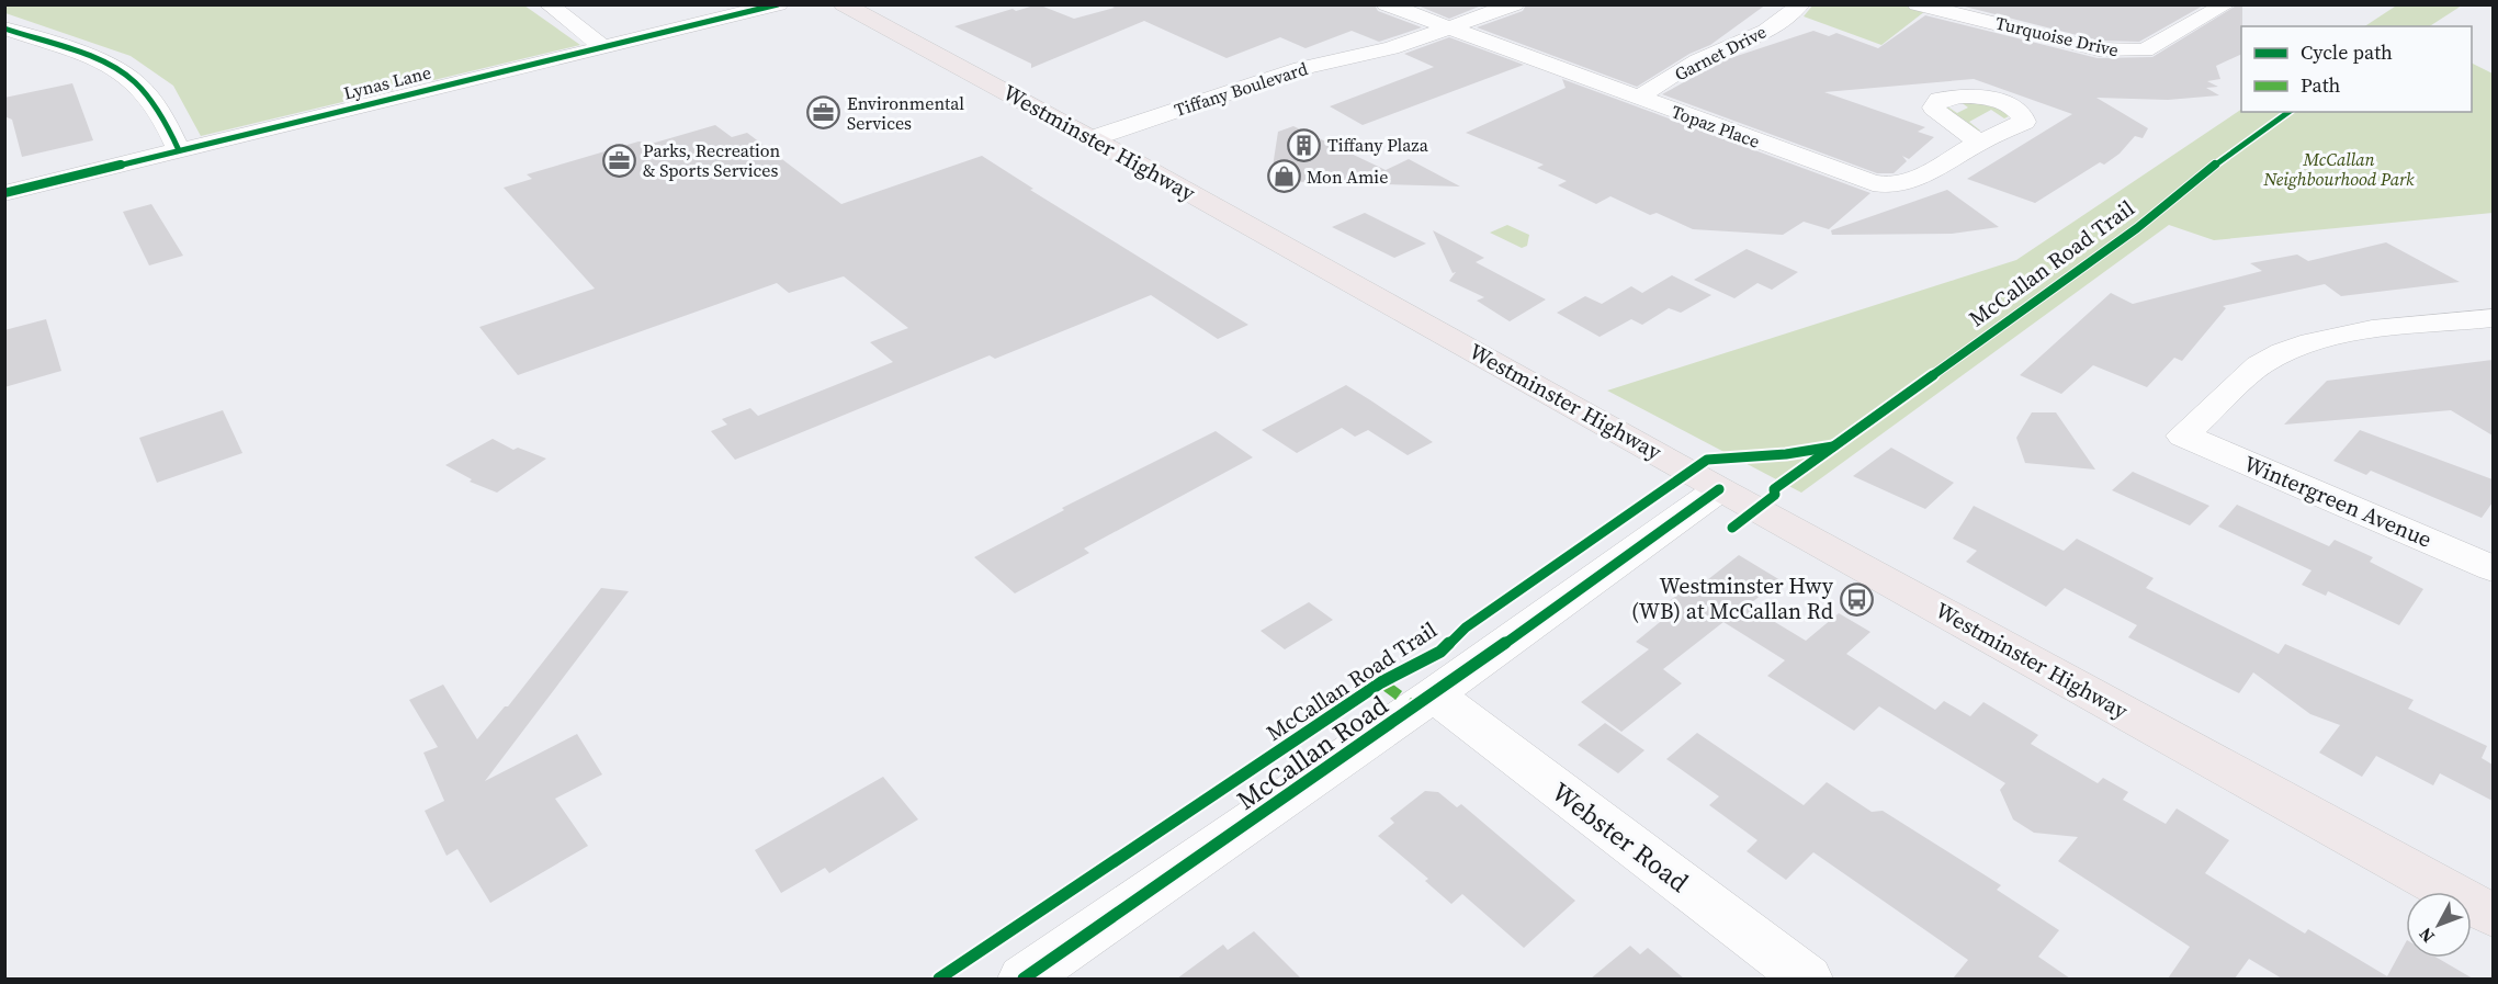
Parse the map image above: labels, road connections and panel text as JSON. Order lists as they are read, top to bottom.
{
  "streets": {
    "main road": ["Westminster Highway"],
    "street": [
      "Turquoise Drive",
      "Garnet Drive",
      "Lynas Lane",
      "Tiffany Boulevard",
      "Topaz Place",
      "Wintergreen Avenue",
      "McCallan Road",
      "Webster Road"
    ],
    "cycle path": ["McCallan Road Trail"]
  },
  "crossings": [
    ["Garnet Drive", "Topaz Place"],
    ["Tiffany Boulevard", "Topaz Place"],
    ["Tiffany Boulevard", "Westminster Highway"],
    ["Westminster Highway", "McCallan Road"],
    ["McCallan Road", "Webster Road"]
  ],
  "parks": ["McCallan Neighbourhood Park"],
  "places": {
    "office": ["Environmental Services", "Parks, Recreation & Sports Services"],
    "building": ["Tiffany Plaza"],
    "shop": ["Mon Amie"],
    "bus stop": ["Westminster Hwy (WB) at McCallan Rd"]
  },
  "legend": ["Cycle path", "Path"],
  "north": "bottom left"
}
